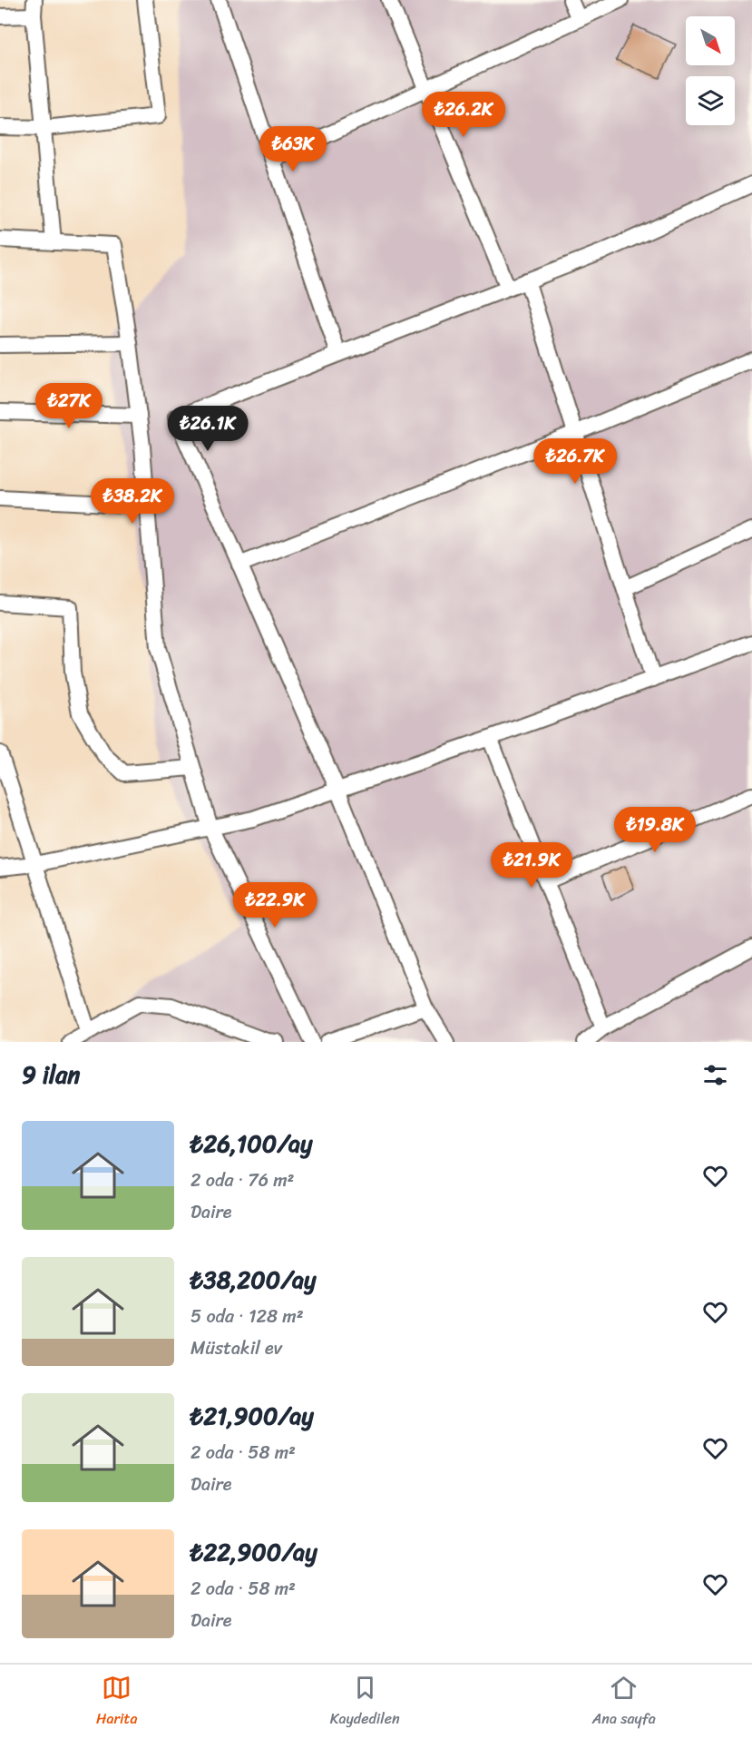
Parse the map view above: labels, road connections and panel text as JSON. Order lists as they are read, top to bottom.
{
  "north": "bottom right",
  "page": {
    "price": [
      "₺26.2K",
      "₺63K",
      "₺27K",
      "₺26.1K",
      "₺26.7K",
      "₺38.2K",
      "₺19.8K",
      "₺21.9K",
      "₺22.9K"
    ],
    "heading": "9 ilan",
    "list": [
      {
        "name": "₺26,100/ay",
        "note": "2 oda · 76 m² · Daire"
      },
      {
        "name": "₺38,200/ay",
        "note": "5 oda · 128 m² · Müstakil ev"
      },
      {
        "name": "₺21,900/ay",
        "note": "2 oda · 58 m² · Daire"
      },
      {
        "name": "₺22,900/ay",
        "note": "2 oda · 58 m² · Daire"
      }
    ],
    "tabs": ["Harita", "Kaydedilen", "Ana sayfa"]
  }
}
